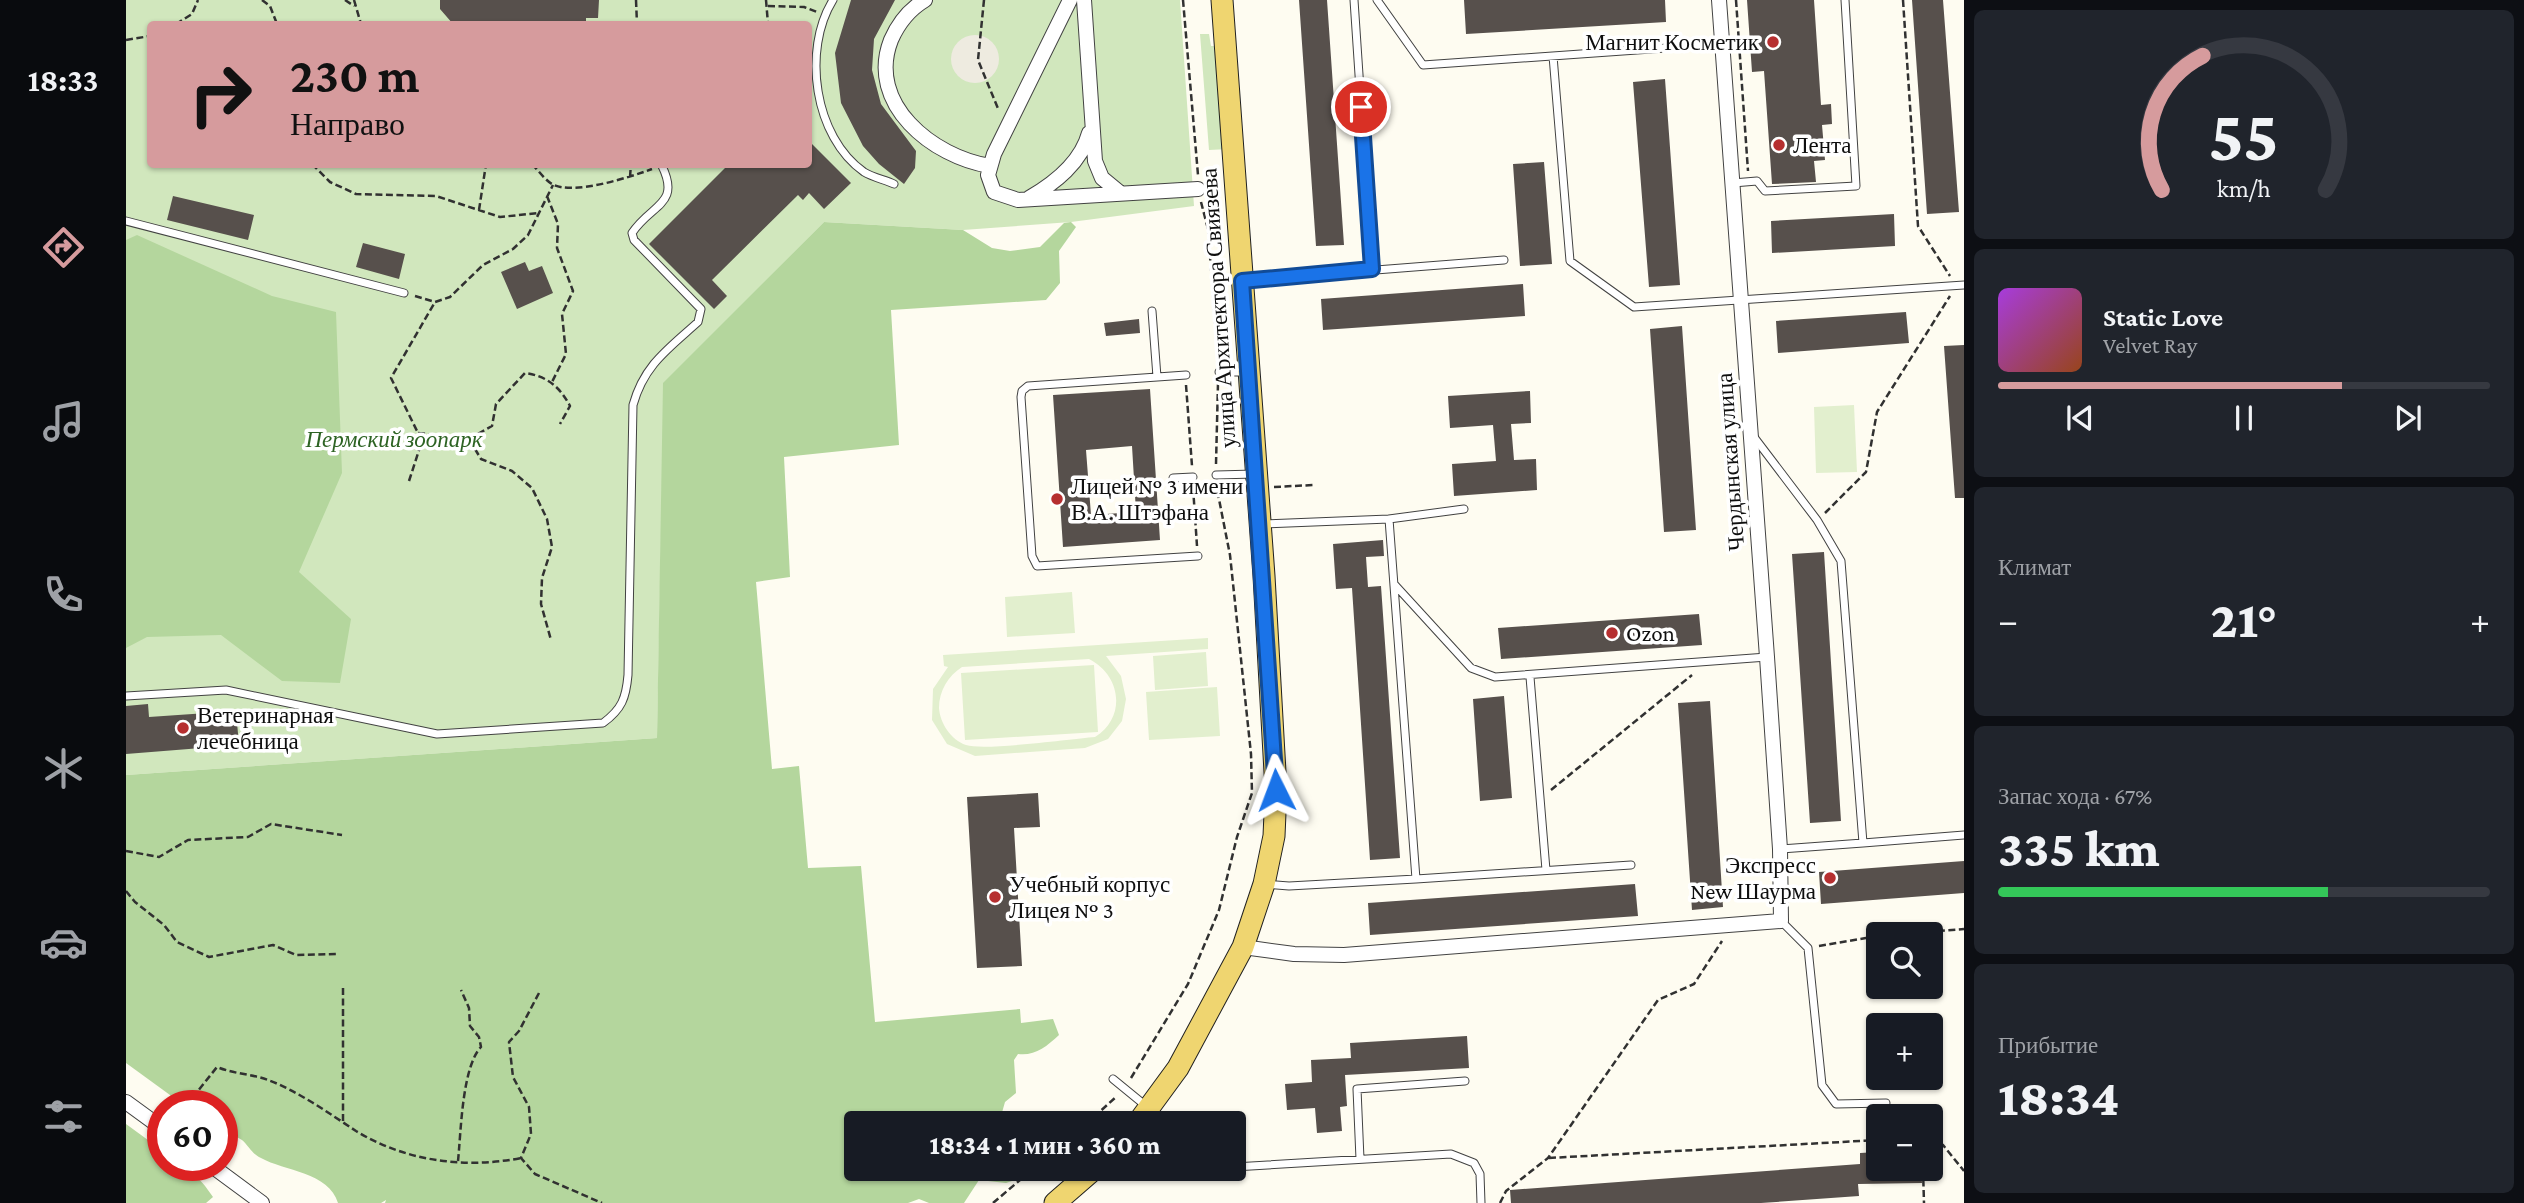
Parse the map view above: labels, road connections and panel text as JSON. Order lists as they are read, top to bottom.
{
  "streets": {
    "main road": ["улица Архитектора Свиязева"],
    "street": ["Чердынская улица"]
  },
  "parks": ["Пермский зоопарк"],
  "places": [
    "Магнит Косметик",
    "Лента",
    "Лицей № 3 имени В.А. Штэфана",
    "Ozon",
    "Ветеринарная лечебница",
    "Экспресс New Шаурма",
    "Учебный корпус Лицея № 3"
  ],
  "page": {
    "tabs": "18:33",
    "turn": ["230 m", "Направо"],
    "song": ["Static Love", "Velvet Ray"],
    "tile": [
      "Климат",
      ["Запас хода · 67%", "335 km"],
      ["Прибытие", "18:34"]
    ],
    "heat": ["−", "21°", "+"],
    "map_buttons": ["+", "−"],
    "limit": "60",
    "trip": "18:34 · 1 мин · 360 m",
    "gauge": ["55", "km/h"]
  }
}
